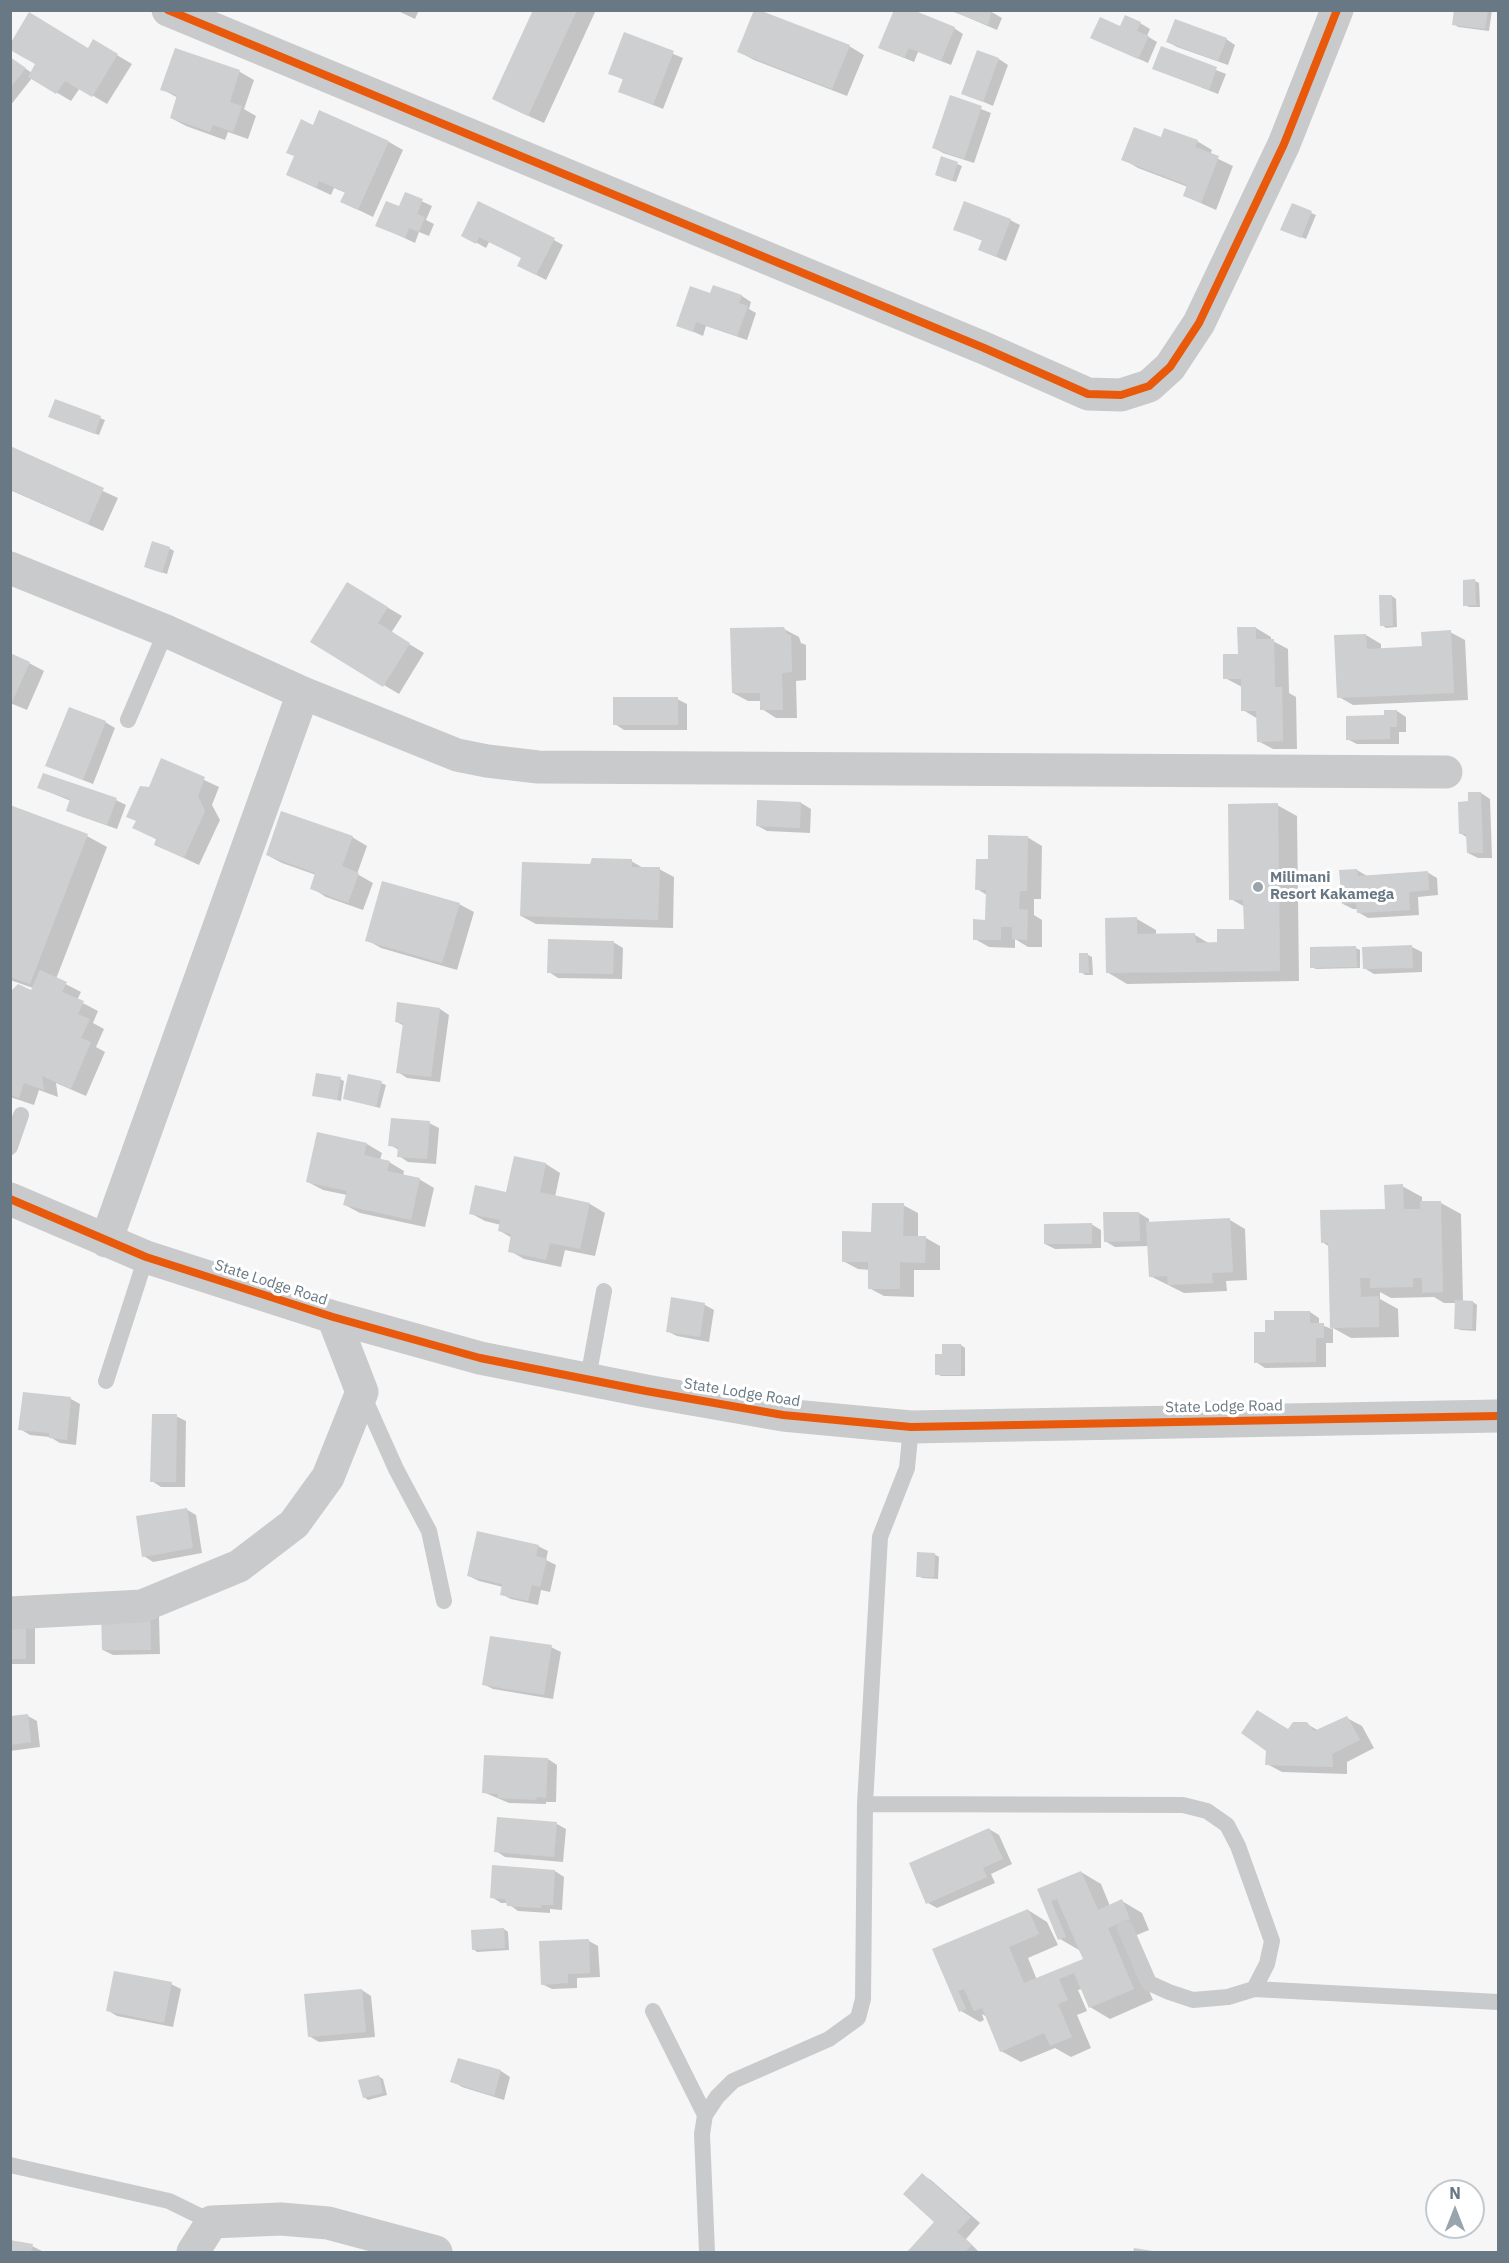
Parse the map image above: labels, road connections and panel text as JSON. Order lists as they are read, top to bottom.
{
  "streets": {
    "street": ["State Lodge Road"]
  },
  "places": ["Milimani Resort Kakamega"],
  "north": "top"
}
